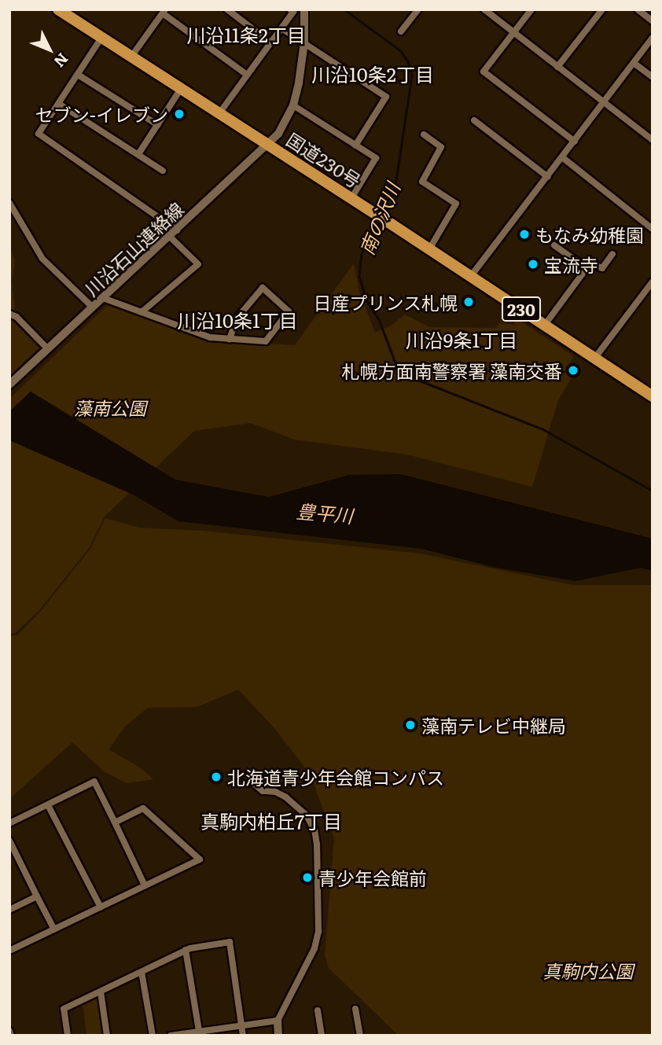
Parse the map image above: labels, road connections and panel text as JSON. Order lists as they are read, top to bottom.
{
  "streets": {
    "highway": ["国道230号", "230"],
    "street": ["川沿石山連絡線"]
  },
  "crossings": [
    ["国道230号", "川沿石山連絡線"]
  ],
  "districts": [
    "川沿11条2丁目",
    "川沿10条2丁目",
    "川沿10条1丁目",
    "川沿9条1丁目",
    "真駒内柏丘7丁目"
  ],
  "water": ["南の沢川", "豊平川"],
  "parks": ["藻南公園", "真駒内公園"],
  "places": [
    "セブン-イレブン",
    "もなみ幼稚園",
    "宝流寺",
    "日産プリンス札幌",
    "札幌方面南警察署 藻南交番",
    "藻南テレビ中継局",
    "北海道青少年会館コンパス",
    "青少年会館前"
  ],
  "north": "bottom right"
}
